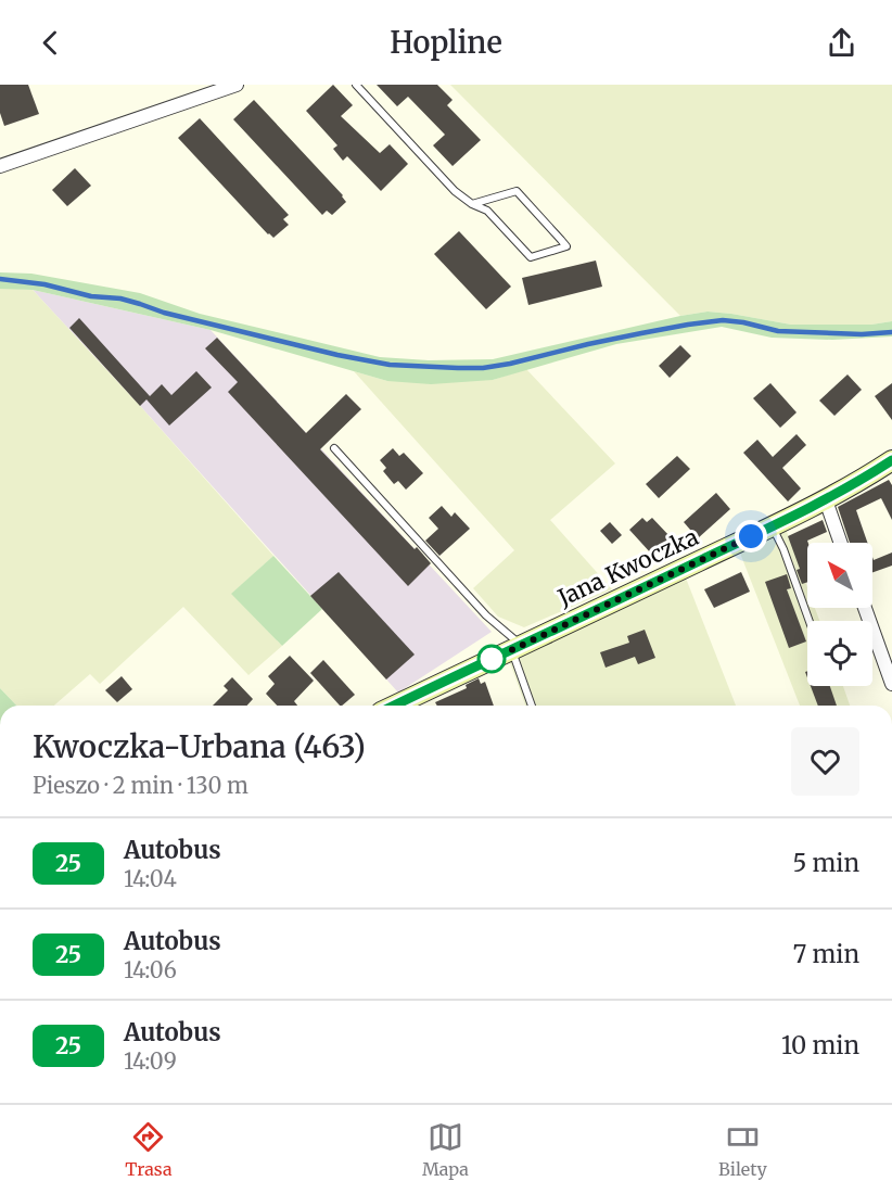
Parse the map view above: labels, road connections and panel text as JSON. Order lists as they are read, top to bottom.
{
  "streets": {
    "street": ["Jana Kwoczka"]
  },
  "lines": ["bus line 25"],
  "north": "top left",
  "page": {
    "header": "Hopline",
    "heading": ["Kwoczka-Urbana (463)", "Pieszo · 2 min · 130 m"],
    "list": [
      {
        "mark": "25",
        "name": "Autobus",
        "note": "14:04",
        "value": "5 min"
      },
      {
        "mark": "25",
        "name": "Autobus",
        "note": "14:06",
        "value": "7 min"
      },
      {
        "mark": "25",
        "name": "Autobus",
        "note": "14:09",
        "value": "10 min"
      }
    ],
    "tabs": ["Trasa", "Mapa", "Bilety"]
  }
}
